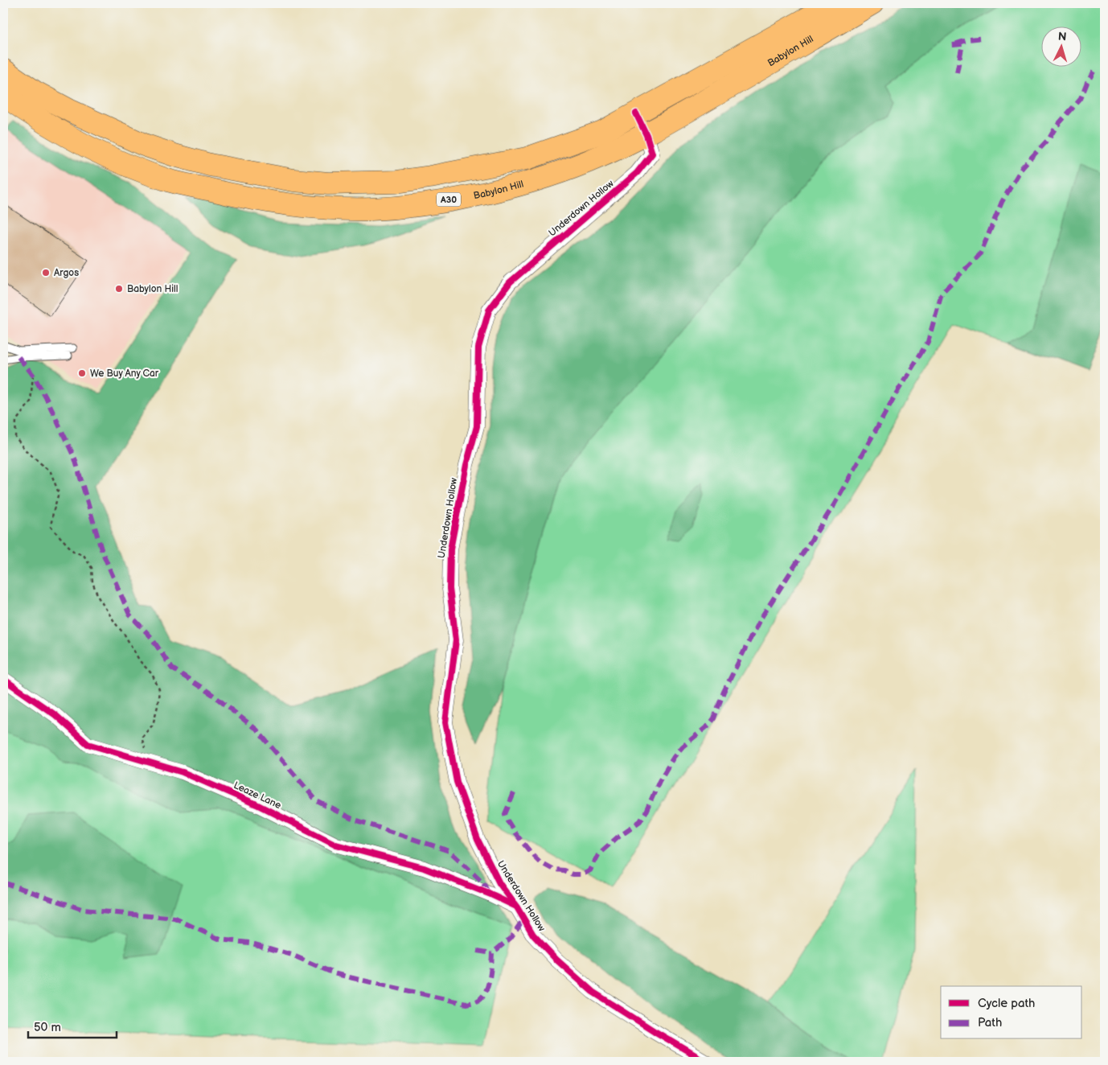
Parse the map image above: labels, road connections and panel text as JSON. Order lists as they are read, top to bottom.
{
  "streets": {
    "main road": ["Babylon Hill", "A30"],
    "street": ["Underdown Hollow", "Leaze Lane"]
  },
  "crossings": [
    ["Babylon Hill", "Underdown Hollow"],
    ["Underdown Hollow", "Leaze Lane"]
  ],
  "places": ["Argos", "Babylon Hill", "We Buy Any Car"],
  "legend": ["Cycle path", "Path"],
  "scale_bar": "50 m",
  "north": "top"
}
